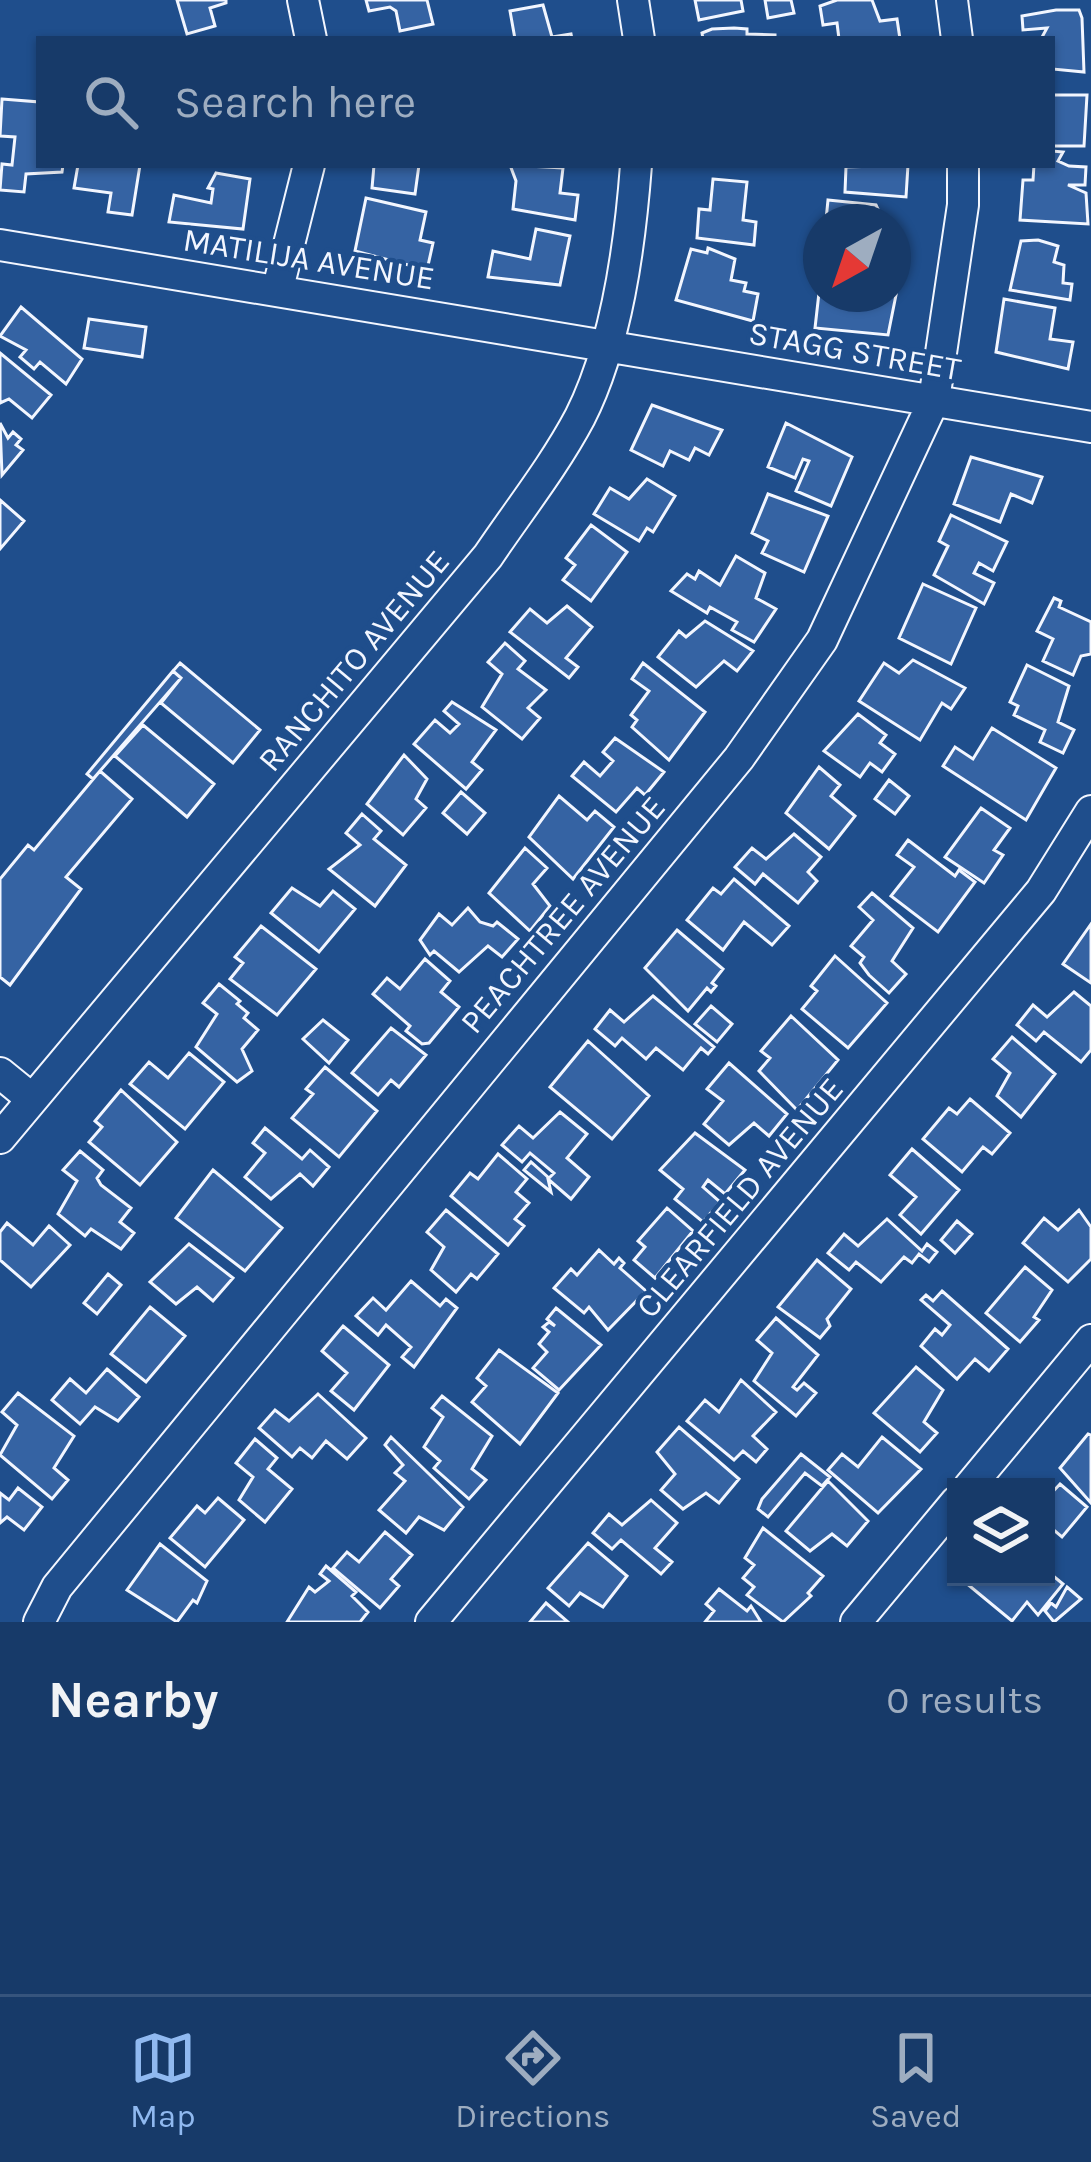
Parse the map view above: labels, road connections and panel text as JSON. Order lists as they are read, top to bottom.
{
  "streets": {
    "street": [
      "MATILIJA AVENUE",
      "STAGG STREET",
      "RANCHITO AVENUE",
      "PEACHTREE AVENUE",
      "CLEARFIELD AVENUE"
    ]
  },
  "crossings": [
    ["MATILIJA AVENUE", "STAGG STREET"],
    ["MATILIJA AVENUE", "RANCHITO AVENUE"],
    ["STAGG STREET", "RANCHITO AVENUE"],
    ["STAGG STREET", "PEACHTREE AVENUE"]
  ],
  "north": "bottom left",
  "page": {
    "search": "Search here",
    "heading": ["Nearby", "0 results"],
    "nav": ["Map", "Directions", "Saved"]
  }
}
